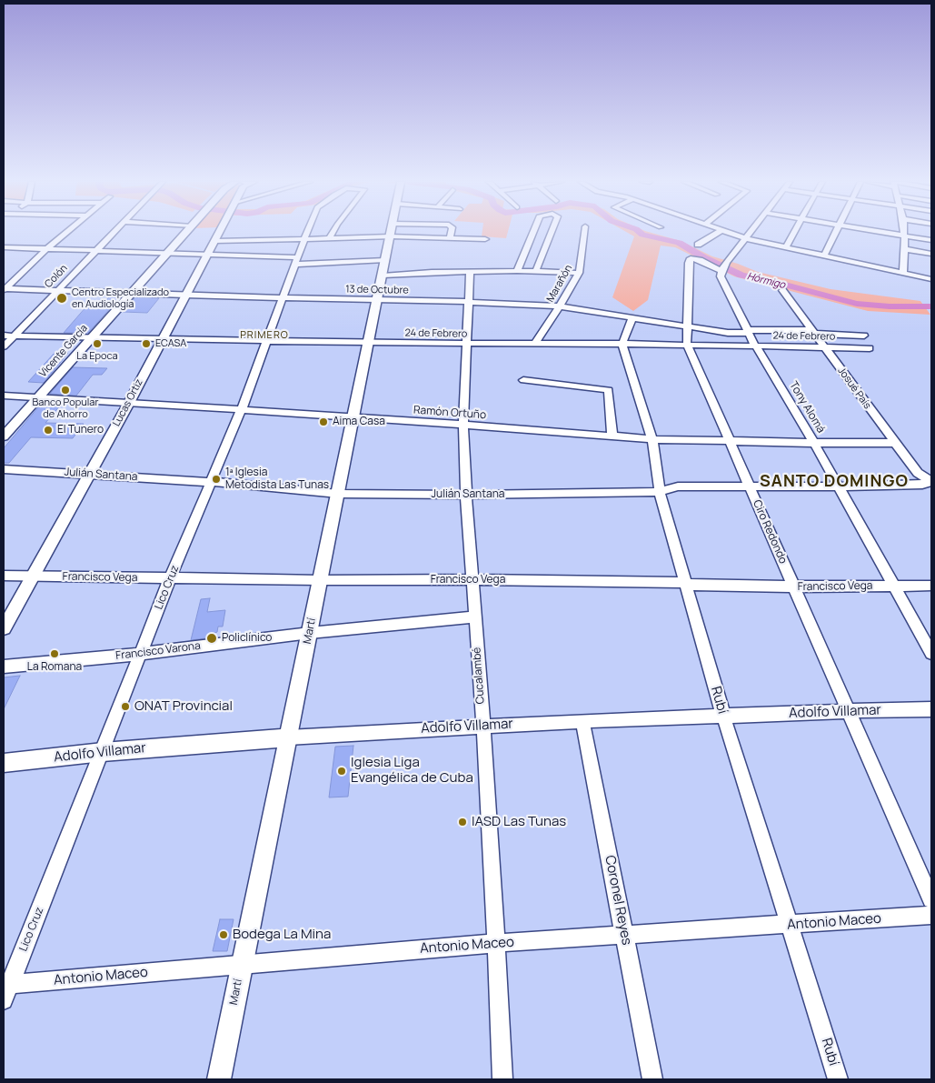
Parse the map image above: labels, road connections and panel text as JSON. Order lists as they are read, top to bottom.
{
  "streets": {
    "main road": [
      "Vicente García",
      "Lucas Ortiz",
      "Martí",
      "Adolfo Villamar"
    ],
    "street": [
      "Colón",
      "Marañón",
      "13 de Octubre",
      "24 de Febrero",
      "Josué País",
      "Tony Alomá",
      "Ramón Ortuño",
      "Julián Santana",
      "Ciro Redondo",
      "Francisco Vega",
      "Lico Cruz",
      "Francisco Varona",
      "Cucalambé",
      "Rubí",
      "Coronel Reyes",
      "Antonio Maceo"
    ]
  },
  "crossings": [
    ["Colón", "13 de Octubre"],
    ["Colón", "24 de Febrero"],
    ["Marañón", "13 de Octubre"],
    ["Marañón", "24 de Febrero"],
    ["13 de Octubre", "Vicente García"],
    ["13 de Octubre", "Josué País"],
    ["13 de Octubre", "Lucas Ortiz"],
    ["13 de Octubre", "Tony Alomá"],
    ["13 de Octubre", "Ciro Redondo"],
    ["13 de Octubre", "Lico Cruz"],
    ["13 de Octubre", "Martí"],
    ["13 de Octubre", "Cucalambé"],
    ["24 de Febrero", "Vicente García"],
    ["24 de Febrero", "Josué País"],
    ["24 de Febrero", "Lucas Ortiz"],
    ["24 de Febrero", "Tony Alomá"],
    ["24 de Febrero", "Ciro Redondo"],
    ["24 de Febrero", "Lico Cruz"],
    ["24 de Febrero", "Martí"],
    ["24 de Febrero", "Cucalambé"],
    ["24 de Febrero", "Rubí"],
    ["Vicente García", "Ramón Ortuño"],
    ["Josué País", "Ramón Ortuño"],
    ["Josué País", "Julián Santana"],
    ["Lucas Ortiz", "Ramón Ortuño"],
    ["Lucas Ortiz", "Julián Santana"],
    ["Lucas Ortiz", "Francisco Vega"],
    ["Tony Alomá", "Ramón Ortuño"],
    ["Tony Alomá", "Julián Santana"],
    ["Tony Alomá", "Ciro Redondo"],
    ["Tony Alomá", "Francisco Vega"],
    ["Ramón Ortuño", "Ciro Redondo"],
    ["Ramón Ortuño", "Lico Cruz"],
    ["Ramón Ortuño", "Martí"],
    ["Ramón Ortuño", "Cucalambé"],
    ["Ramón Ortuño", "Rubí"],
    ["Julián Santana", "Ciro Redondo"],
    ["Julián Santana", "Lico Cruz"],
    ["Julián Santana", "Martí"],
    ["Julián Santana", "Cucalambé"],
    ["Julián Santana", "Rubí"],
    ["Ciro Redondo", "Francisco Vega"],
    ["Ciro Redondo", "Adolfo Villamar"],
    ["Francisco Vega", "Lico Cruz"],
    ["Francisco Vega", "Martí"],
    ["Francisco Vega", "Cucalambé"],
    ["Francisco Vega", "Rubí"],
    ["Lico Cruz", "Francisco Varona"],
    ["Lico Cruz", "Adolfo Villamar"],
    ["Lico Cruz", "Antonio Maceo"],
    ["Martí", "Francisco Varona"],
    ["Martí", "Adolfo Villamar"],
    ["Martí", "Antonio Maceo"],
    ["Francisco Varona", "Cucalambé"],
    ["Cucalambé", "Adolfo Villamar"],
    ["Cucalambé", "Antonio Maceo"],
    ["Rubí", "Adolfo Villamar"],
    ["Rubí", "Antonio Maceo"],
    ["Adolfo Villamar", "Coronel Reyes"],
    ["Coronel Reyes", "Antonio Maceo"]
  ],
  "districts": ["PRIMERO", "SANTO DOMINGO"],
  "water": ["Hórmigo"],
  "places": [
    "Centro Especializado en Audiología",
    "La Epoca",
    "ECASA",
    "Banco Popular de Ahorro",
    "Aima Casa",
    "El Tunero",
    "1ª Iglesia Metodista Las Tunas",
    "Policlínico",
    "La Romana",
    "ONAT Provincial",
    "Iglesia Liga Evangélica de Cuba",
    "IASD Las Tunas",
    "Bodega La Mina"
  ]
}
